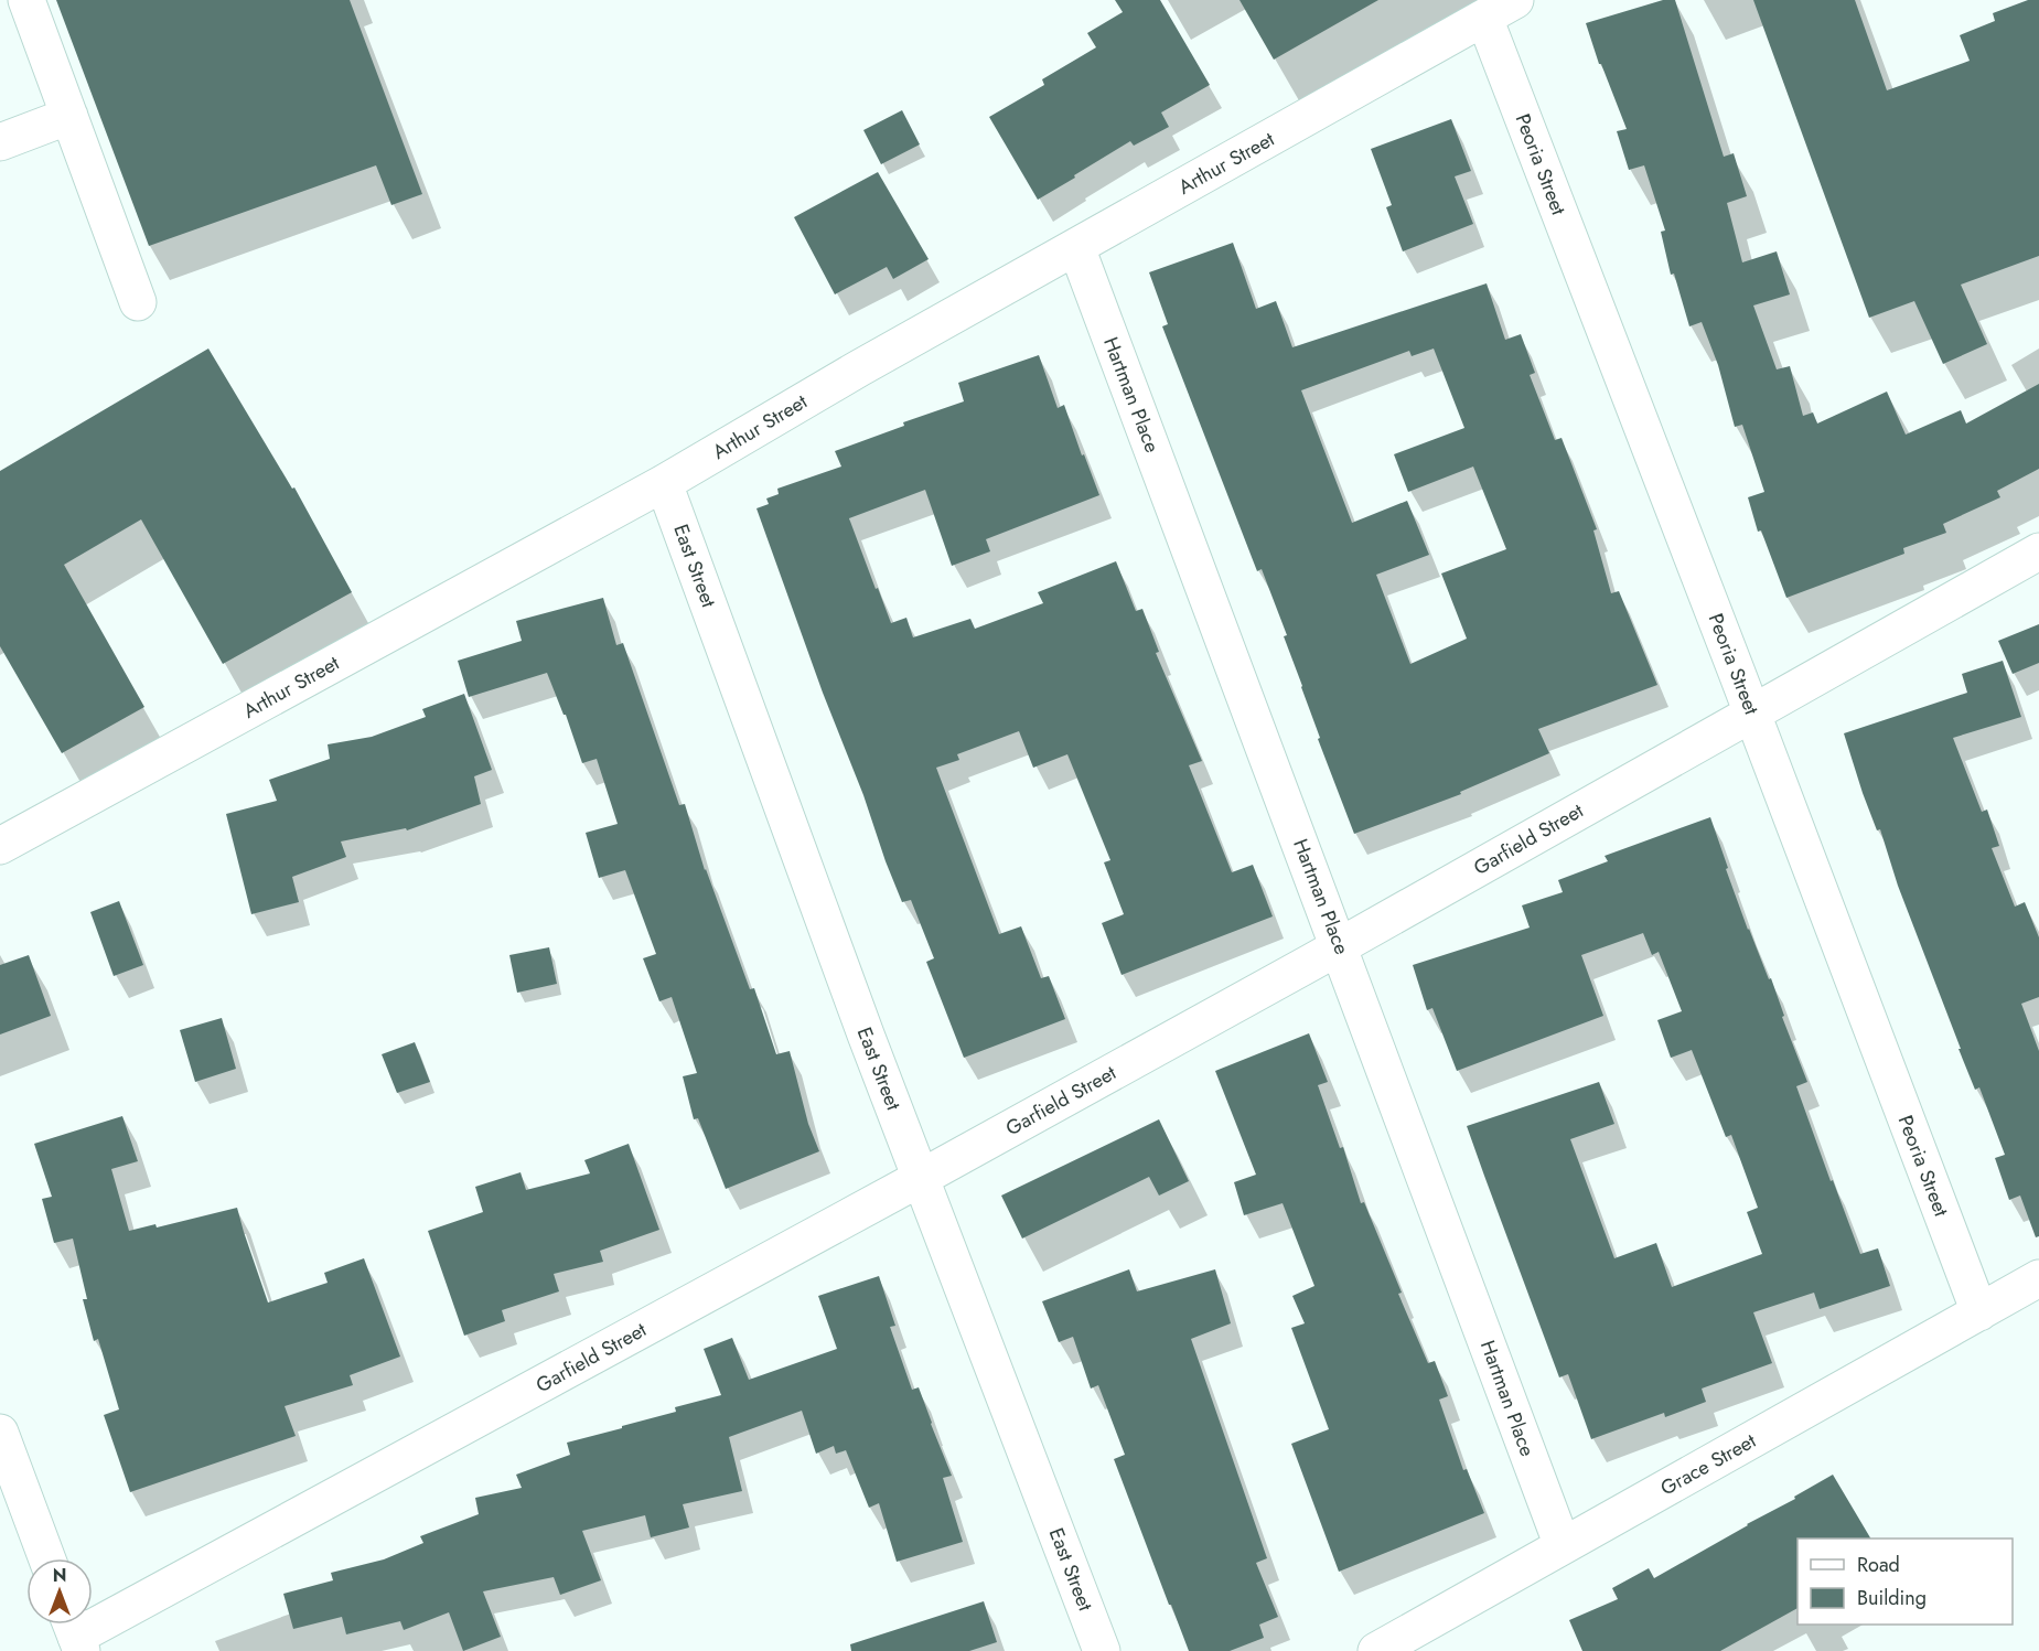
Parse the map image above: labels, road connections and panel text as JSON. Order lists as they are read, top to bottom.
{
  "streets": {
    "street": [
      "Arthur Street",
      "Peoria Street",
      "Hartman Place",
      "East Street",
      "Garfield Street",
      "Grace Street"
    ]
  },
  "crossings": [
    ["Arthur Street", "Peoria Street"],
    ["Arthur Street", "Hartman Place"],
    ["Arthur Street", "East Street"],
    ["Peoria Street", "Garfield Street"],
    ["Peoria Street", "Grace Street"],
    ["Hartman Place", "Garfield Street"],
    ["Hartman Place", "Grace Street"],
    ["East Street", "Garfield Street"]
  ],
  "legend": ["Road", "Building"],
  "north": "top"
}
